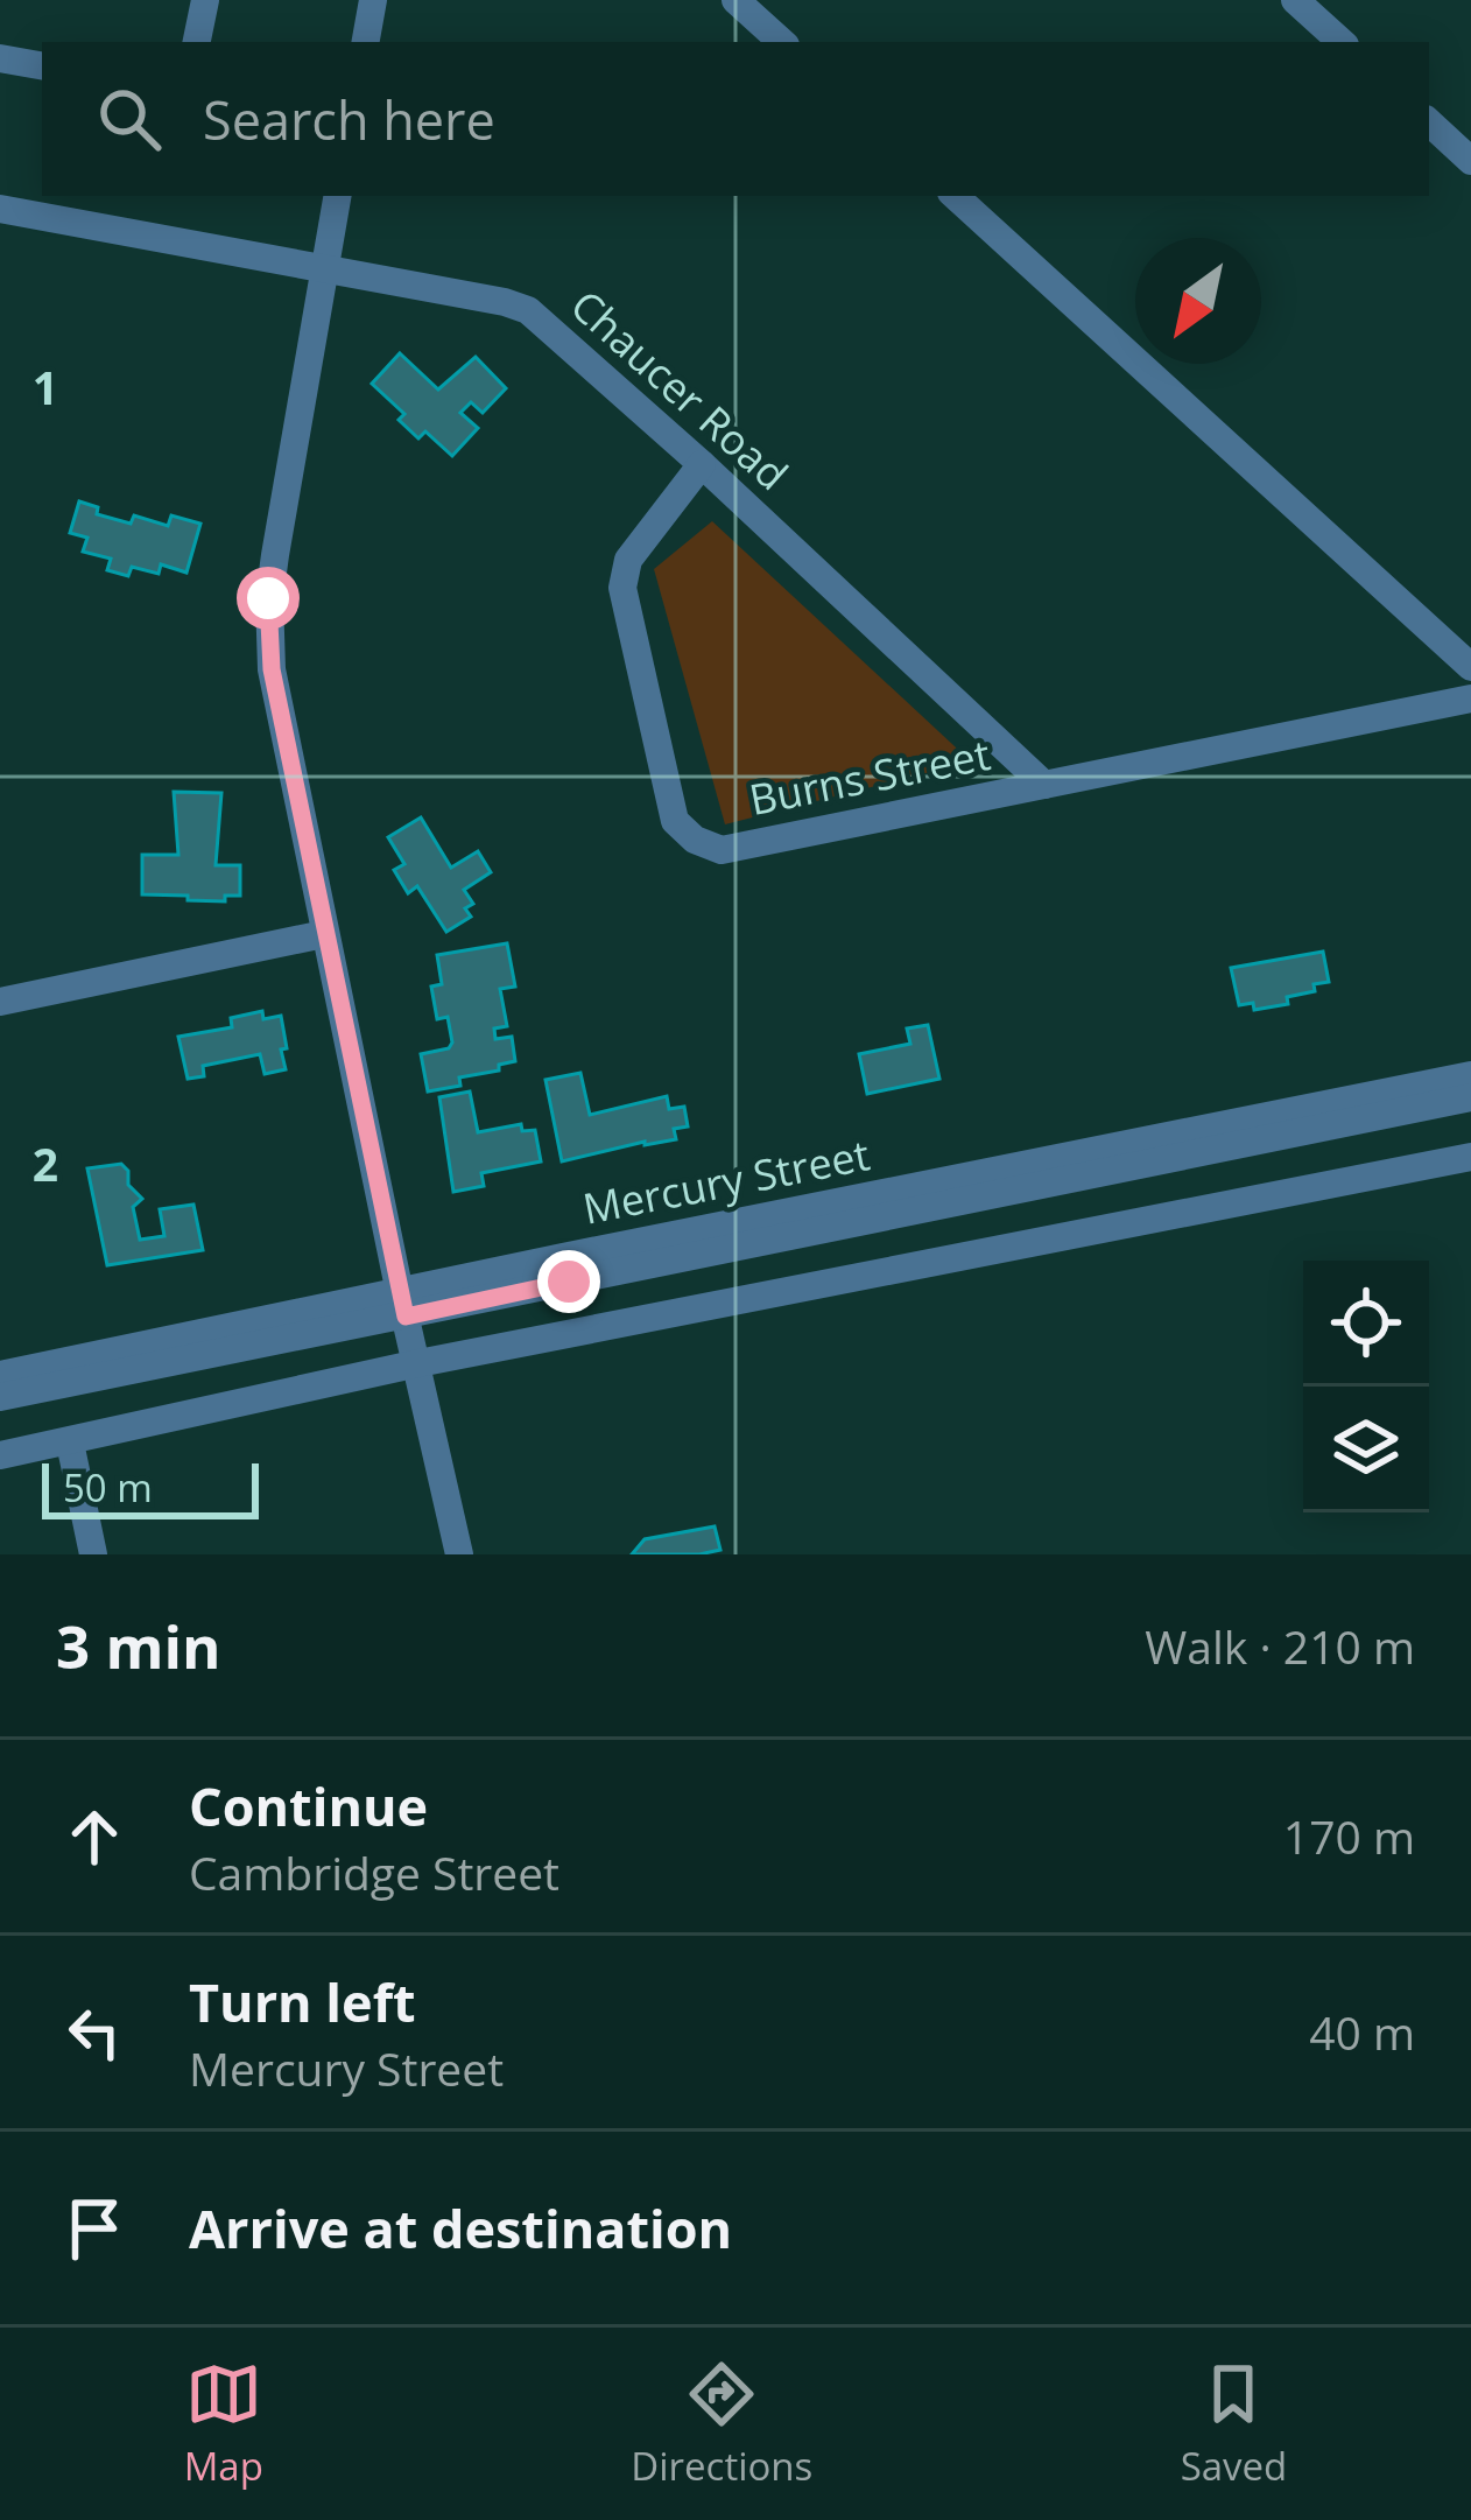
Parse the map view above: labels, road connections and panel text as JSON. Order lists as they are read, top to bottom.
{
  "streets": {
    "street": ["Chaucer Road", "Burns Street", "Mercury Street"]
  },
  "crossings": [
    ["Chaucer Road", "Burns Street"]
  ],
  "scale_bar": "50 m",
  "north": "bottom left",
  "page": {
    "search": "Search here",
    "scale": "50 m",
    "heading": ["3 min", "Walk · 210 m"],
    "list": [
      ["Continue", "Cambridge Street", "170 m"],
      ["Turn left", "Mercury Street", "40 m"],
      "Arrive at destination"
    ],
    "nav": ["Map", "Directions", "Saved"]
  },
  "grid": {
    "rows": ["1", "2"]
  }
}
